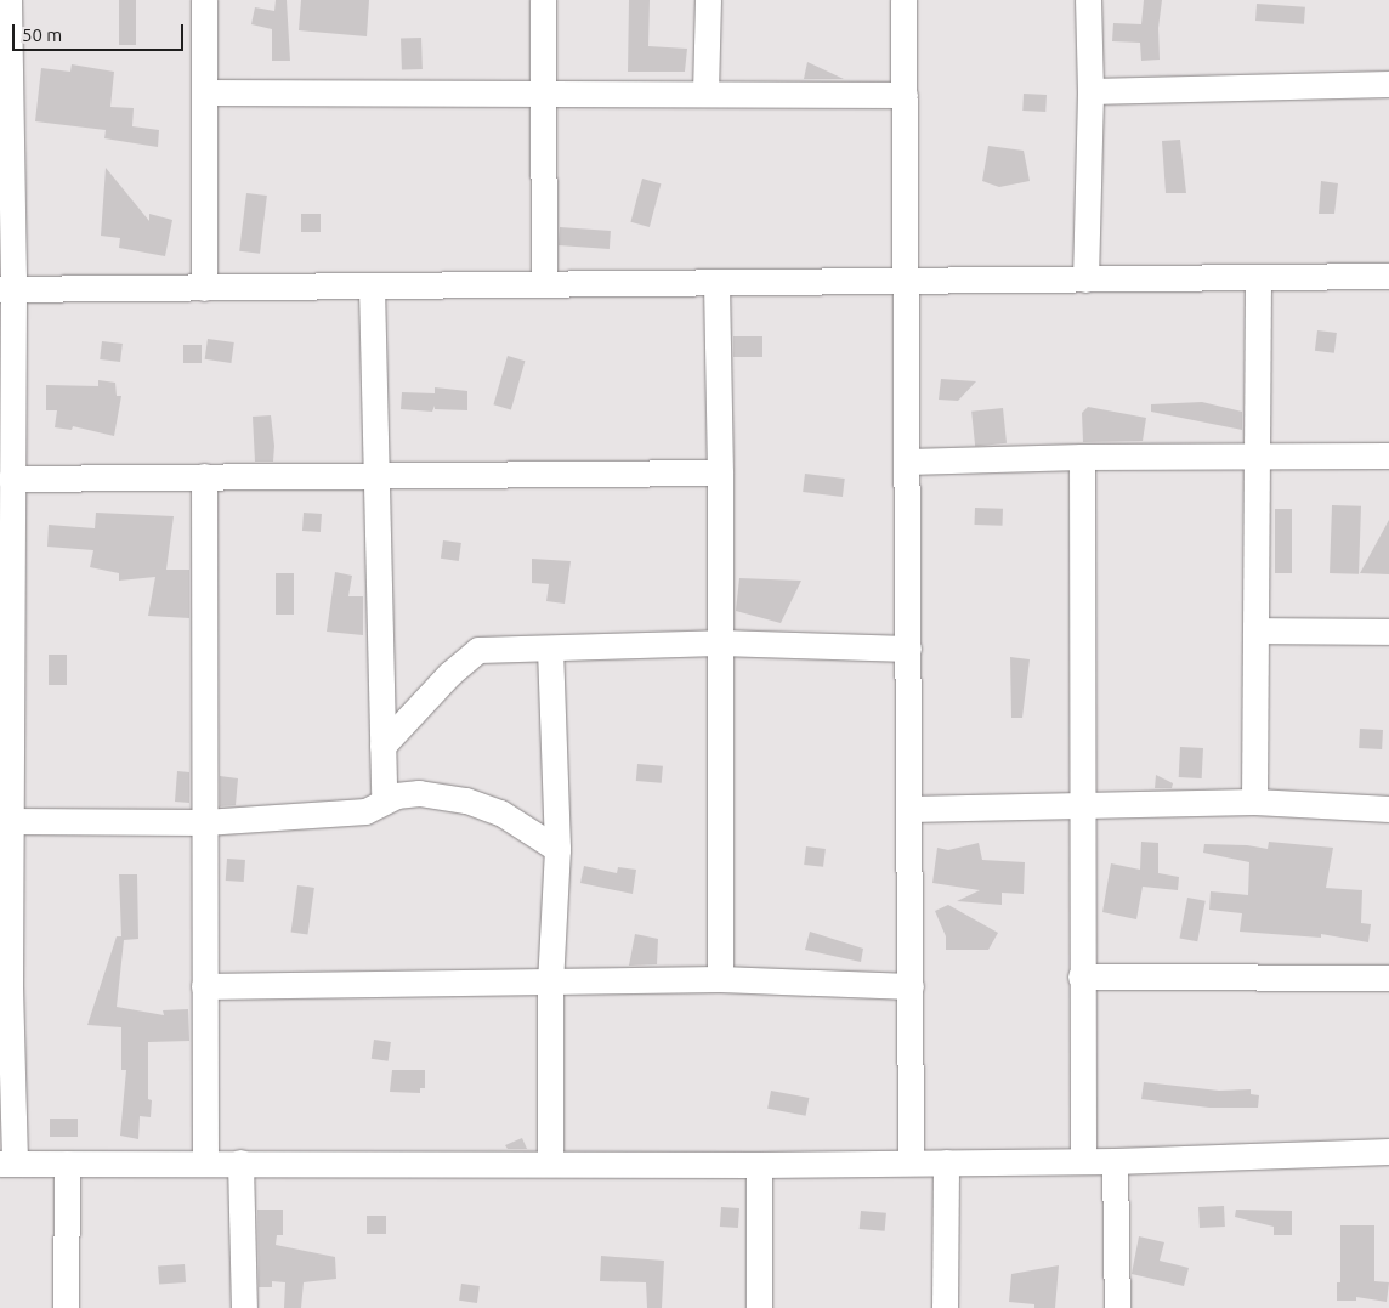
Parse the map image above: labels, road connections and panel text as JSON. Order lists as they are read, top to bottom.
{
  "scale_bar": "50 m"
}
